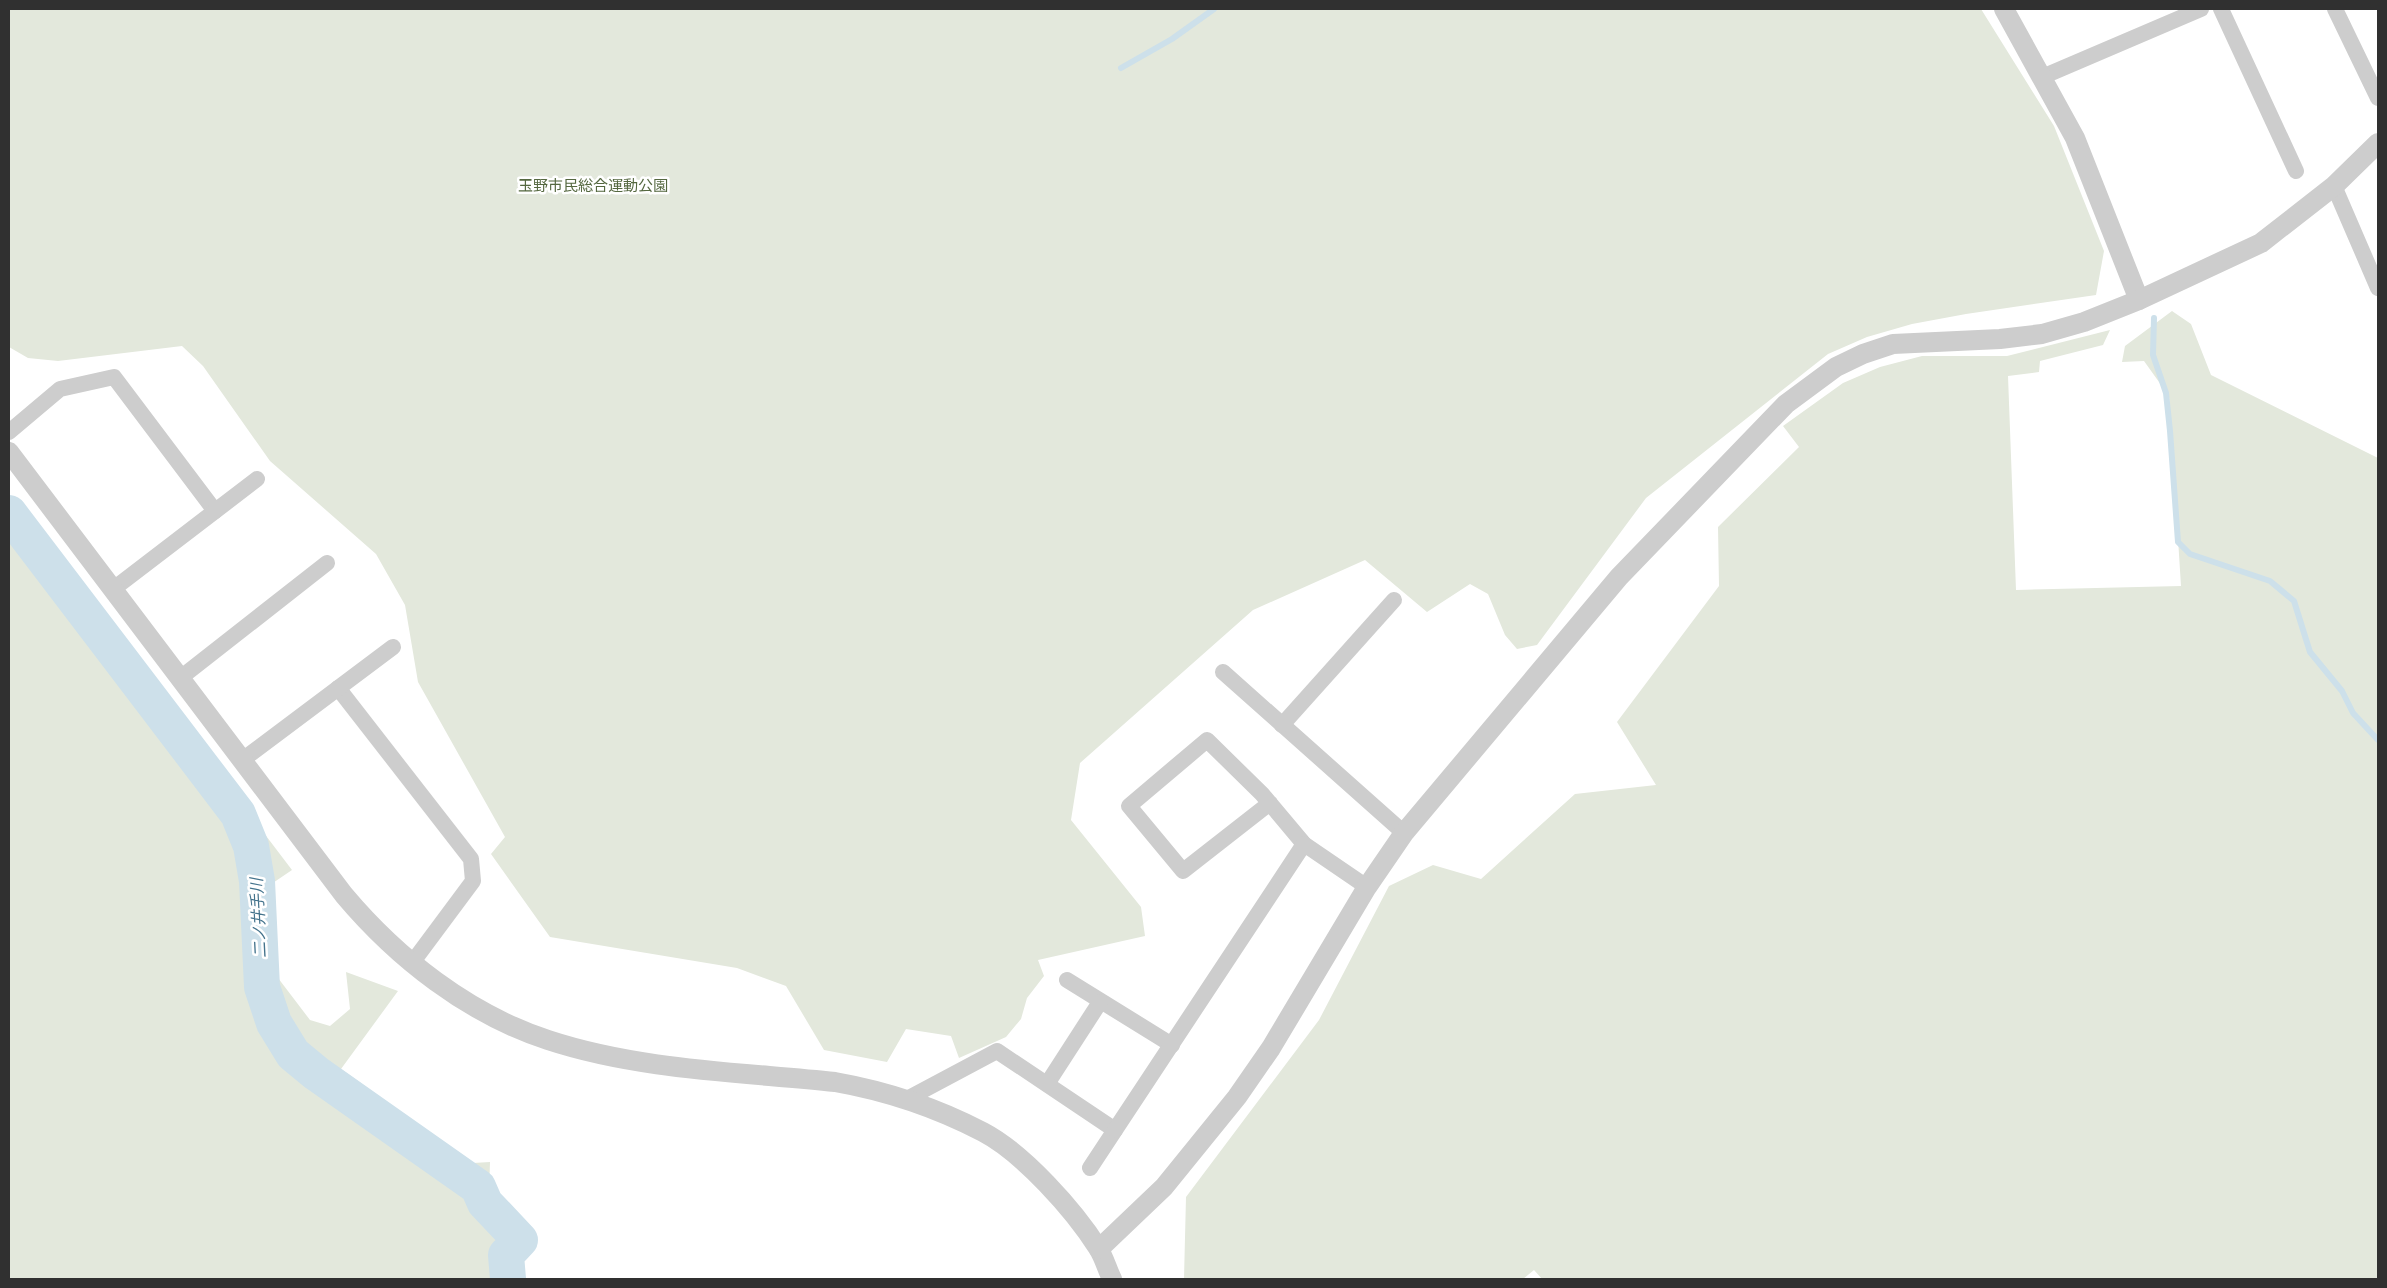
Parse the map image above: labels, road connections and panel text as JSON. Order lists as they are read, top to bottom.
{
  "water": ["二ノ井手川"],
  "parks": ["玉野市民総合運動公園"]
}
